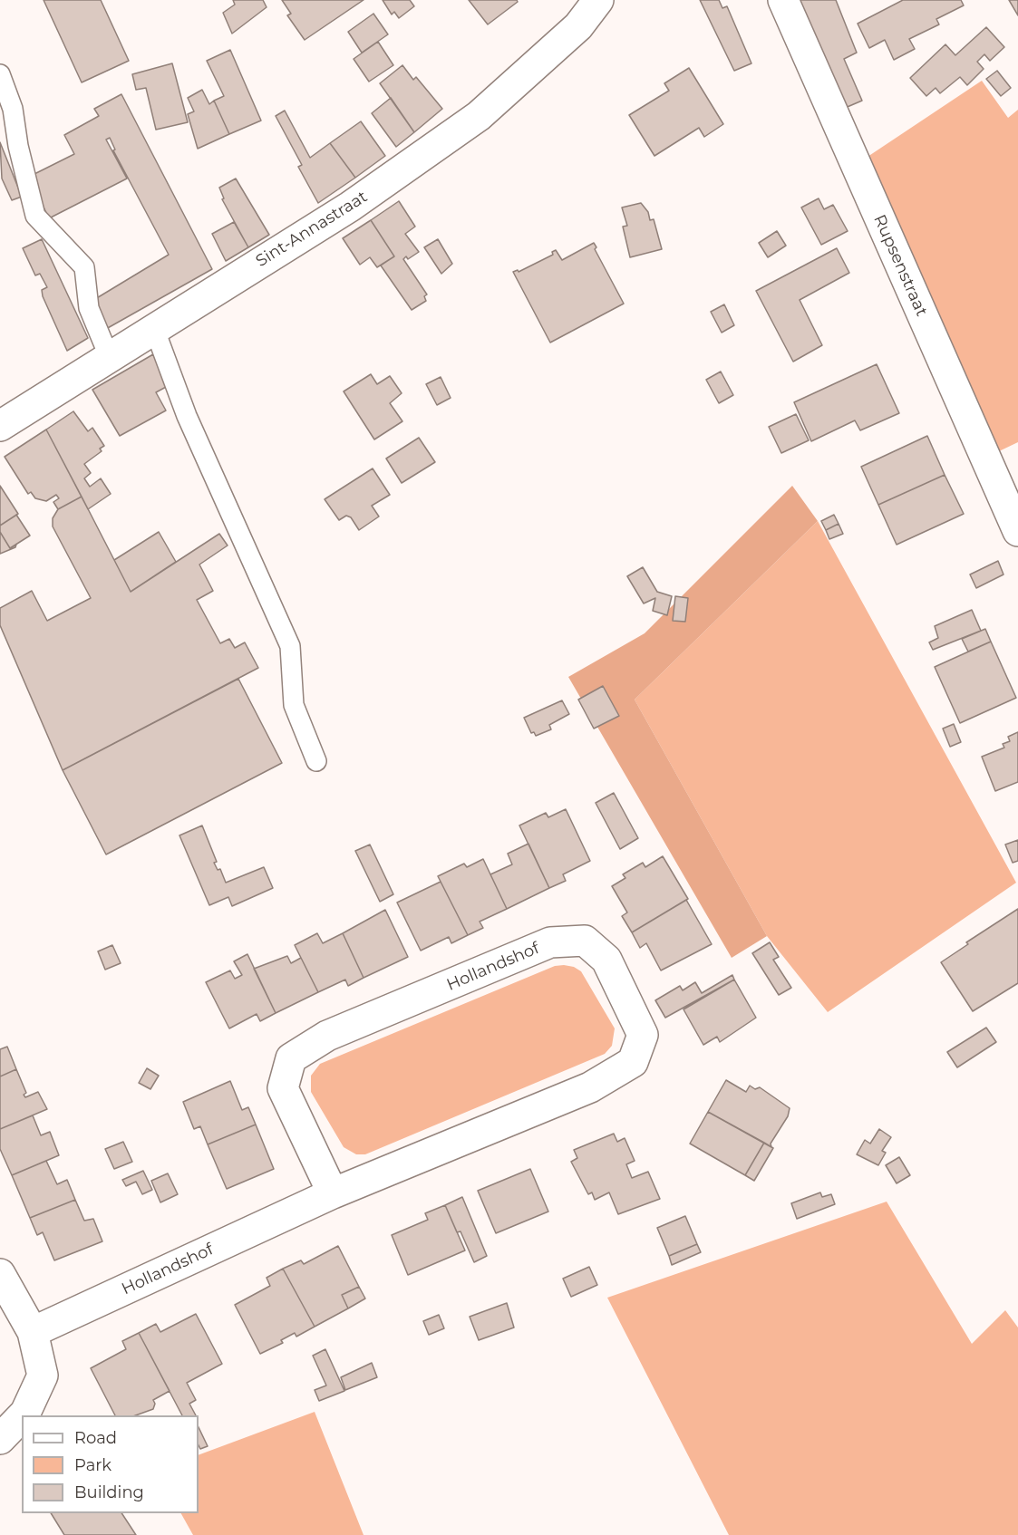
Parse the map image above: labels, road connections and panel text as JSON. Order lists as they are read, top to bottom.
{
  "streets": {
    "street": ["Sint-Annastraat", "Rupsenstraat", "Hollandshof"]
  },
  "legend": ["Road", "Park", "Building"]
}
